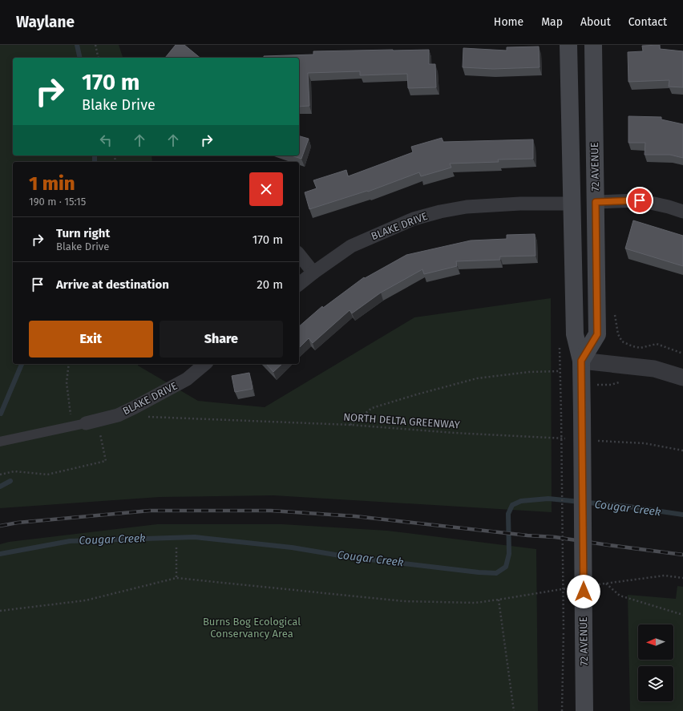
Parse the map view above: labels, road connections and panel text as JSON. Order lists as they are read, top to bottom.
{
  "streets": {
    "main road": ["72 AVENUE"],
    "street": ["BLAKE DRIVE"],
    "path": ["NORTH DELTA GREENWAY"]
  },
  "crossings": [
    ["72 AVENUE", "BLAKE DRIVE"]
  ],
  "water": ["Cougar Creek"],
  "parks": ["Burns Bog Ecological Conservancy Area"],
  "north": "left",
  "page": {
    "header": "Waylane",
    "nav": [
      "Home",
      "Map",
      "About",
      "Contact"
    ],
    "turn": ["170 m", "Blake Drive"],
    "heading": ["1 min", "190 m · 15:15"],
    "list": [
      {
        "name": "Turn right",
        "note": "Blake Drive",
        "value": "170 m"
      },
      {
        "name": "Arrive at destination",
        "value": "20 m"
      }
    ],
    "buttons": ["Exit", "Share"]
  }
}
